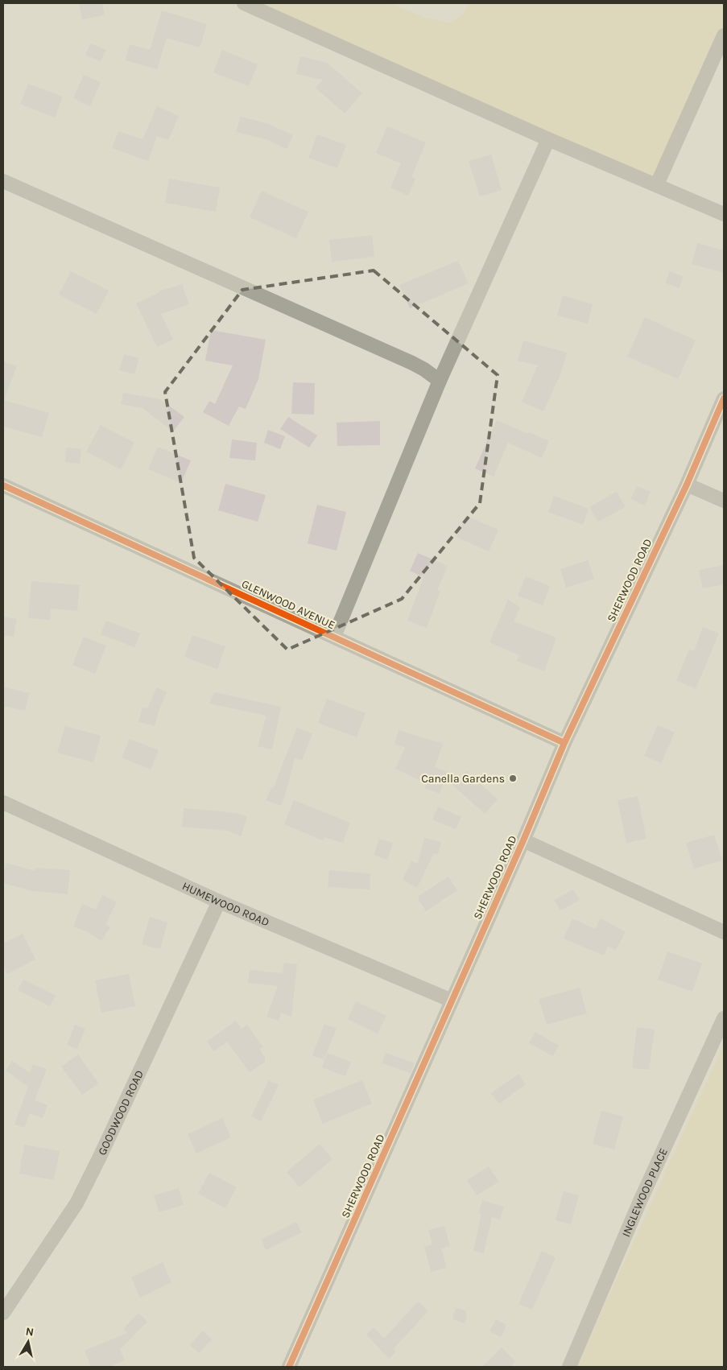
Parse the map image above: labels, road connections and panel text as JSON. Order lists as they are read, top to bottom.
{
  "streets": {
    "street": [
      "SHERWOOD ROAD",
      "GLENWOOD AVENUE",
      "HUMEWOOD ROAD",
      "GOODWOOD ROAD",
      "INGLEWOOD PLACE"
    ]
  },
  "crossings": [
    ["SHERWOOD ROAD", "GLENWOOD AVENUE"],
    ["SHERWOOD ROAD", "HUMEWOOD ROAD"],
    ["HUMEWOOD ROAD", "GOODWOOD ROAD"]
  ],
  "places": ["Canella Gardens"],
  "north": "top"
}
